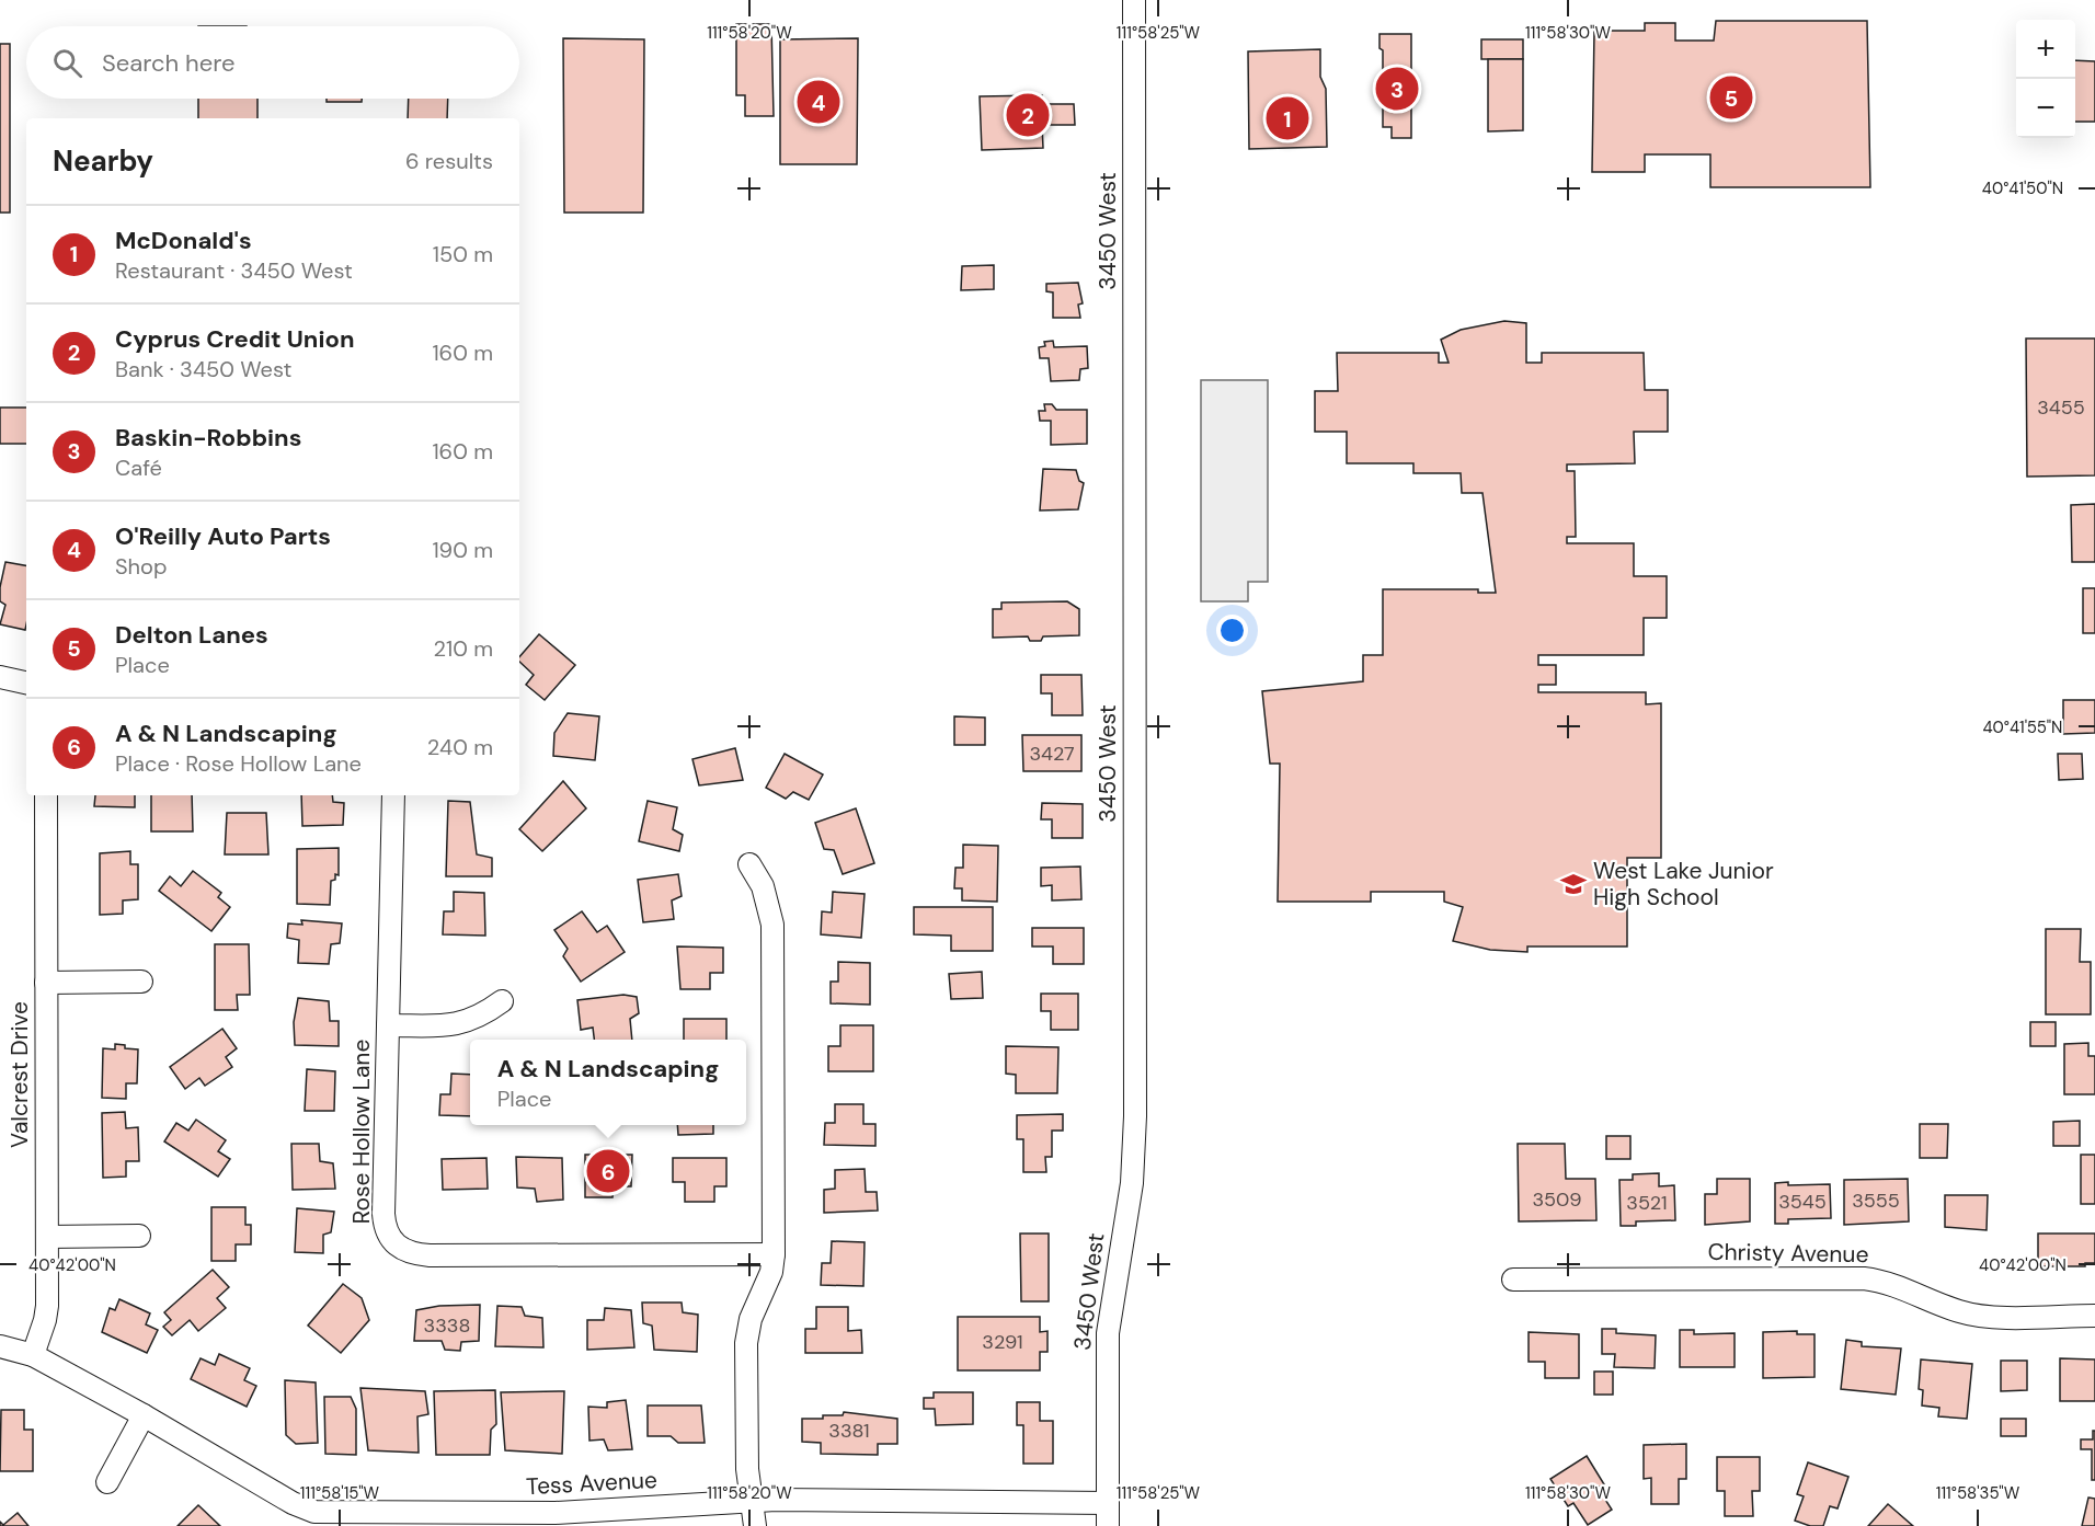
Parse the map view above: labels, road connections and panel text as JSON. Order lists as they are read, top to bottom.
{
  "streets": {
    "street": [
      "3450 West",
      "Valcrest Drive",
      "Rose Hollow Lane",
      "Christy Avenue",
      "Tess Avenue"
    ]
  },
  "crossings": [
    ["3450 West", "Tess Avenue"],
    ["Valcrest Drive", "Tess Avenue"]
  ],
  "places": {
    "school or university": ["West Lake Junior High School"]
  },
  "house_numbers": [
    "3455",
    "3427",
    "3509",
    "3555",
    "3545",
    "3521",
    "3338",
    "3291",
    "3381"
  ],
  "page": {
    "map_buttons": ["+", "−"],
    "search": "Search here",
    "pins": [
      "3",
      "5",
      "4",
      "2",
      "1",
      "6"
    ],
    "heading": ["Nearby", "6 results"],
    "list": [
      {
        "mark": "1",
        "name": "McDonald's",
        "note": "Restaurant · 3450 West",
        "value": "150 m"
      },
      {
        "mark": "2",
        "name": "Cyprus Credit Union",
        "note": "Bank · 3450 West",
        "value": "160 m"
      },
      {
        "mark": "3",
        "name": "Baskin-Robbins",
        "note": "Café",
        "value": "160 m"
      },
      {
        "mark": "4",
        "name": "O'Reilly Auto Parts",
        "note": "Shop",
        "value": "190 m"
      },
      {
        "mark": "5",
        "name": "Delton Lanes",
        "note": "Place",
        "value": "210 m"
      },
      {
        "mark": "6",
        "name": "A & N Landscaping",
        "note": "Place · Rose Hollow Lane",
        "value": "240 m"
      }
    ],
    "popup": ["A & N Landscaping", "Place"]
  },
  "coordinates": [
    "111°58'20\"W",
    "111°58'25\"W",
    "111°58'30\"W",
    "40°41'50\"N",
    "40°41'55\"N",
    "40°42'00\"N",
    "111°58'15\"W",
    "111°58'35\"W"
  ]
}
